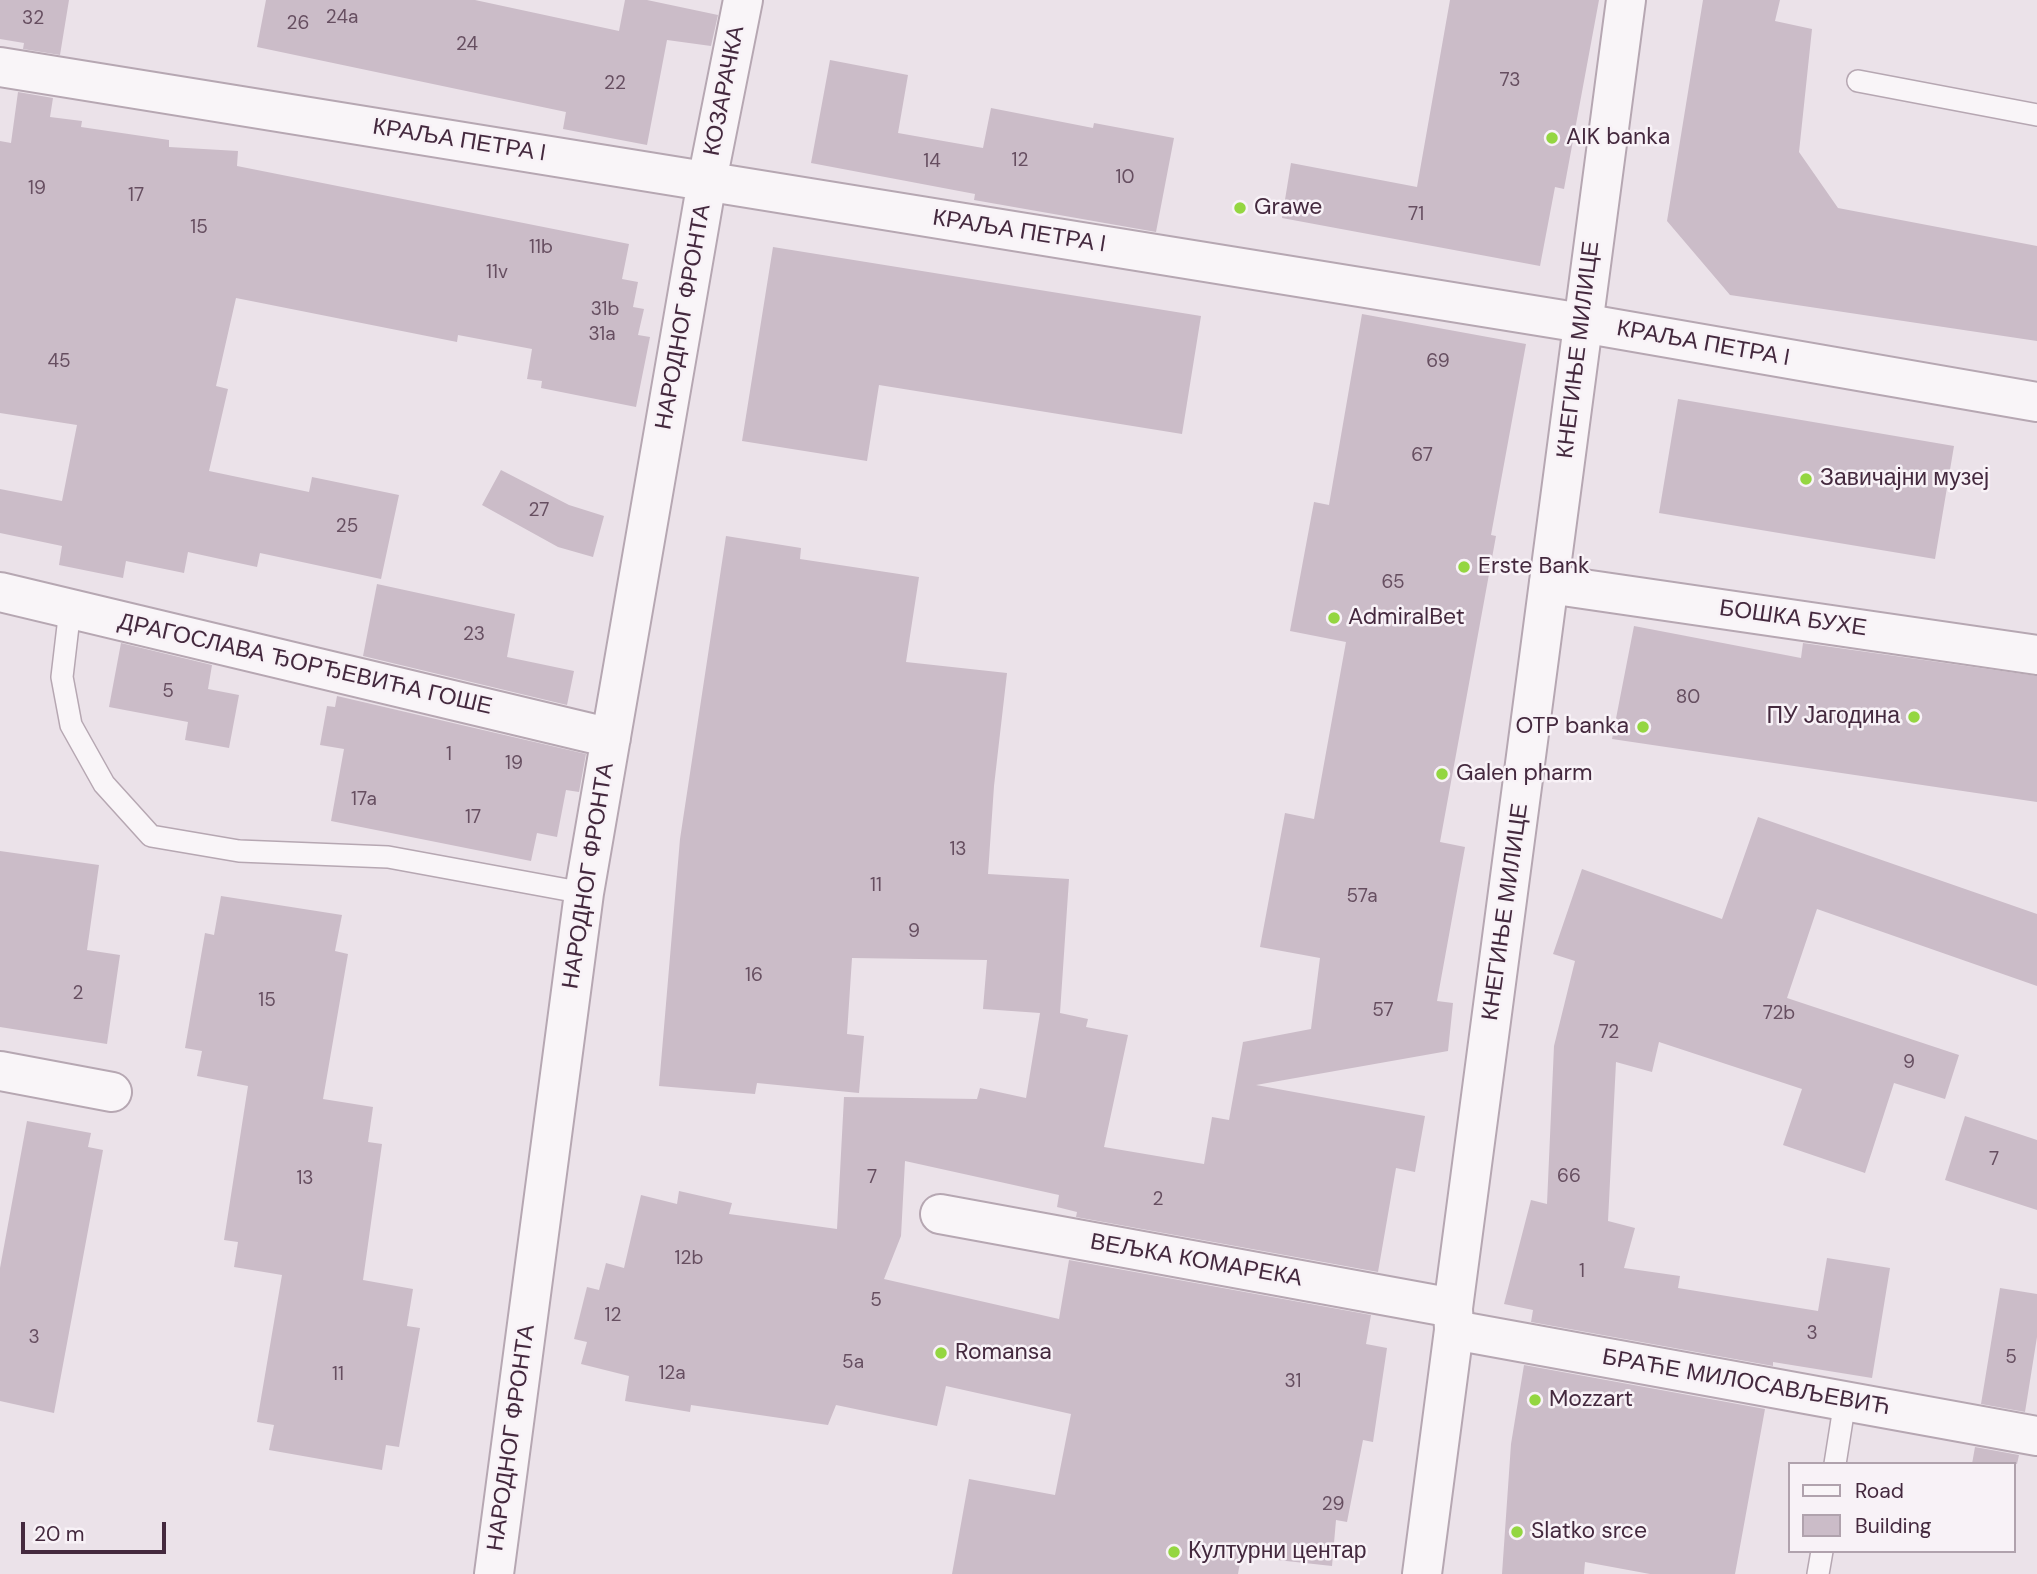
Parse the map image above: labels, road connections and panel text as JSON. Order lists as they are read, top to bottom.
{
  "streets": {
    "street": [
      "КОЗАРАЧКА",
      "КРАЉА ПЕТРА I",
      "НАРОДНОГ ФРОНТА",
      "КНЕГИЊЕ МИЛИЦЕ",
      "БОШКА БУХЕ",
      "ДРАГОСЛАВА ЂОРЂЕВИЋА ГОШЕ",
      "ВЕЉКА КОМАРЕКА",
      "БРАЋЕ МИЛОСАВЉЕВИЋ"
    ]
  },
  "crossings": [
    ["КОЗАРАЧКА", "КРАЉА ПЕТРА I"],
    ["КОЗАРАЧКА", "НАРОДНОГ ФРОНТА"],
    ["КРАЉА ПЕТРА I", "НАРОДНОГ ФРОНТА"],
    ["КРАЉА ПЕТРА I", "КНЕГИЊЕ МИЛИЦЕ"],
    ["НАРОДНОГ ФРОНТА", "ДРАГОСЛАВА ЂОРЂЕВИЋА ГОШЕ"],
    ["КНЕГИЊЕ МИЛИЦЕ", "БОШКА БУХЕ"],
    ["КНЕГИЊЕ МИЛИЦЕ", "ВЕЉКА КОМАРЕКА"],
    ["КНЕГИЊЕ МИЛИЦЕ", "БРАЋЕ МИЛОСАВЉЕВИЋ"],
    ["ВЕЉКА КОМАРЕКА", "БРАЋЕ МИЛОСАВЉЕВИЋ"]
  ],
  "places": [
    "AIK banka",
    "Grawe",
    "Завичајни музеј",
    "Erste Bank",
    "AdmiralBet",
    "ПУ Јагодина",
    "OTP banka",
    "Galen pharm",
    "Romansa",
    "Mozzart",
    "Slatko srce",
    "Културни центар"
  ],
  "house_numbers": [
    "24a",
    "32",
    "26",
    "24",
    "73",
    "22",
    "12",
    "14",
    "10",
    "19",
    "17",
    "71",
    "15",
    "11b",
    "11v",
    "31b",
    "31a",
    "45",
    "69",
    "67",
    "27",
    "25",
    "65",
    "23",
    "5",
    "80",
    "1",
    "19",
    "17a",
    "17",
    "13",
    "11",
    "57a",
    "9",
    "16",
    "2",
    "15",
    "57",
    "72b",
    "72",
    "9",
    "7",
    "66",
    "7",
    "13",
    "2",
    "12b",
    "1",
    "5",
    "12",
    "3",
    "3",
    "5",
    "5a",
    "12a",
    "11",
    "31",
    "29"
  ],
  "legend": ["Road", "Building"],
  "scale_bar": "20 m"
}
